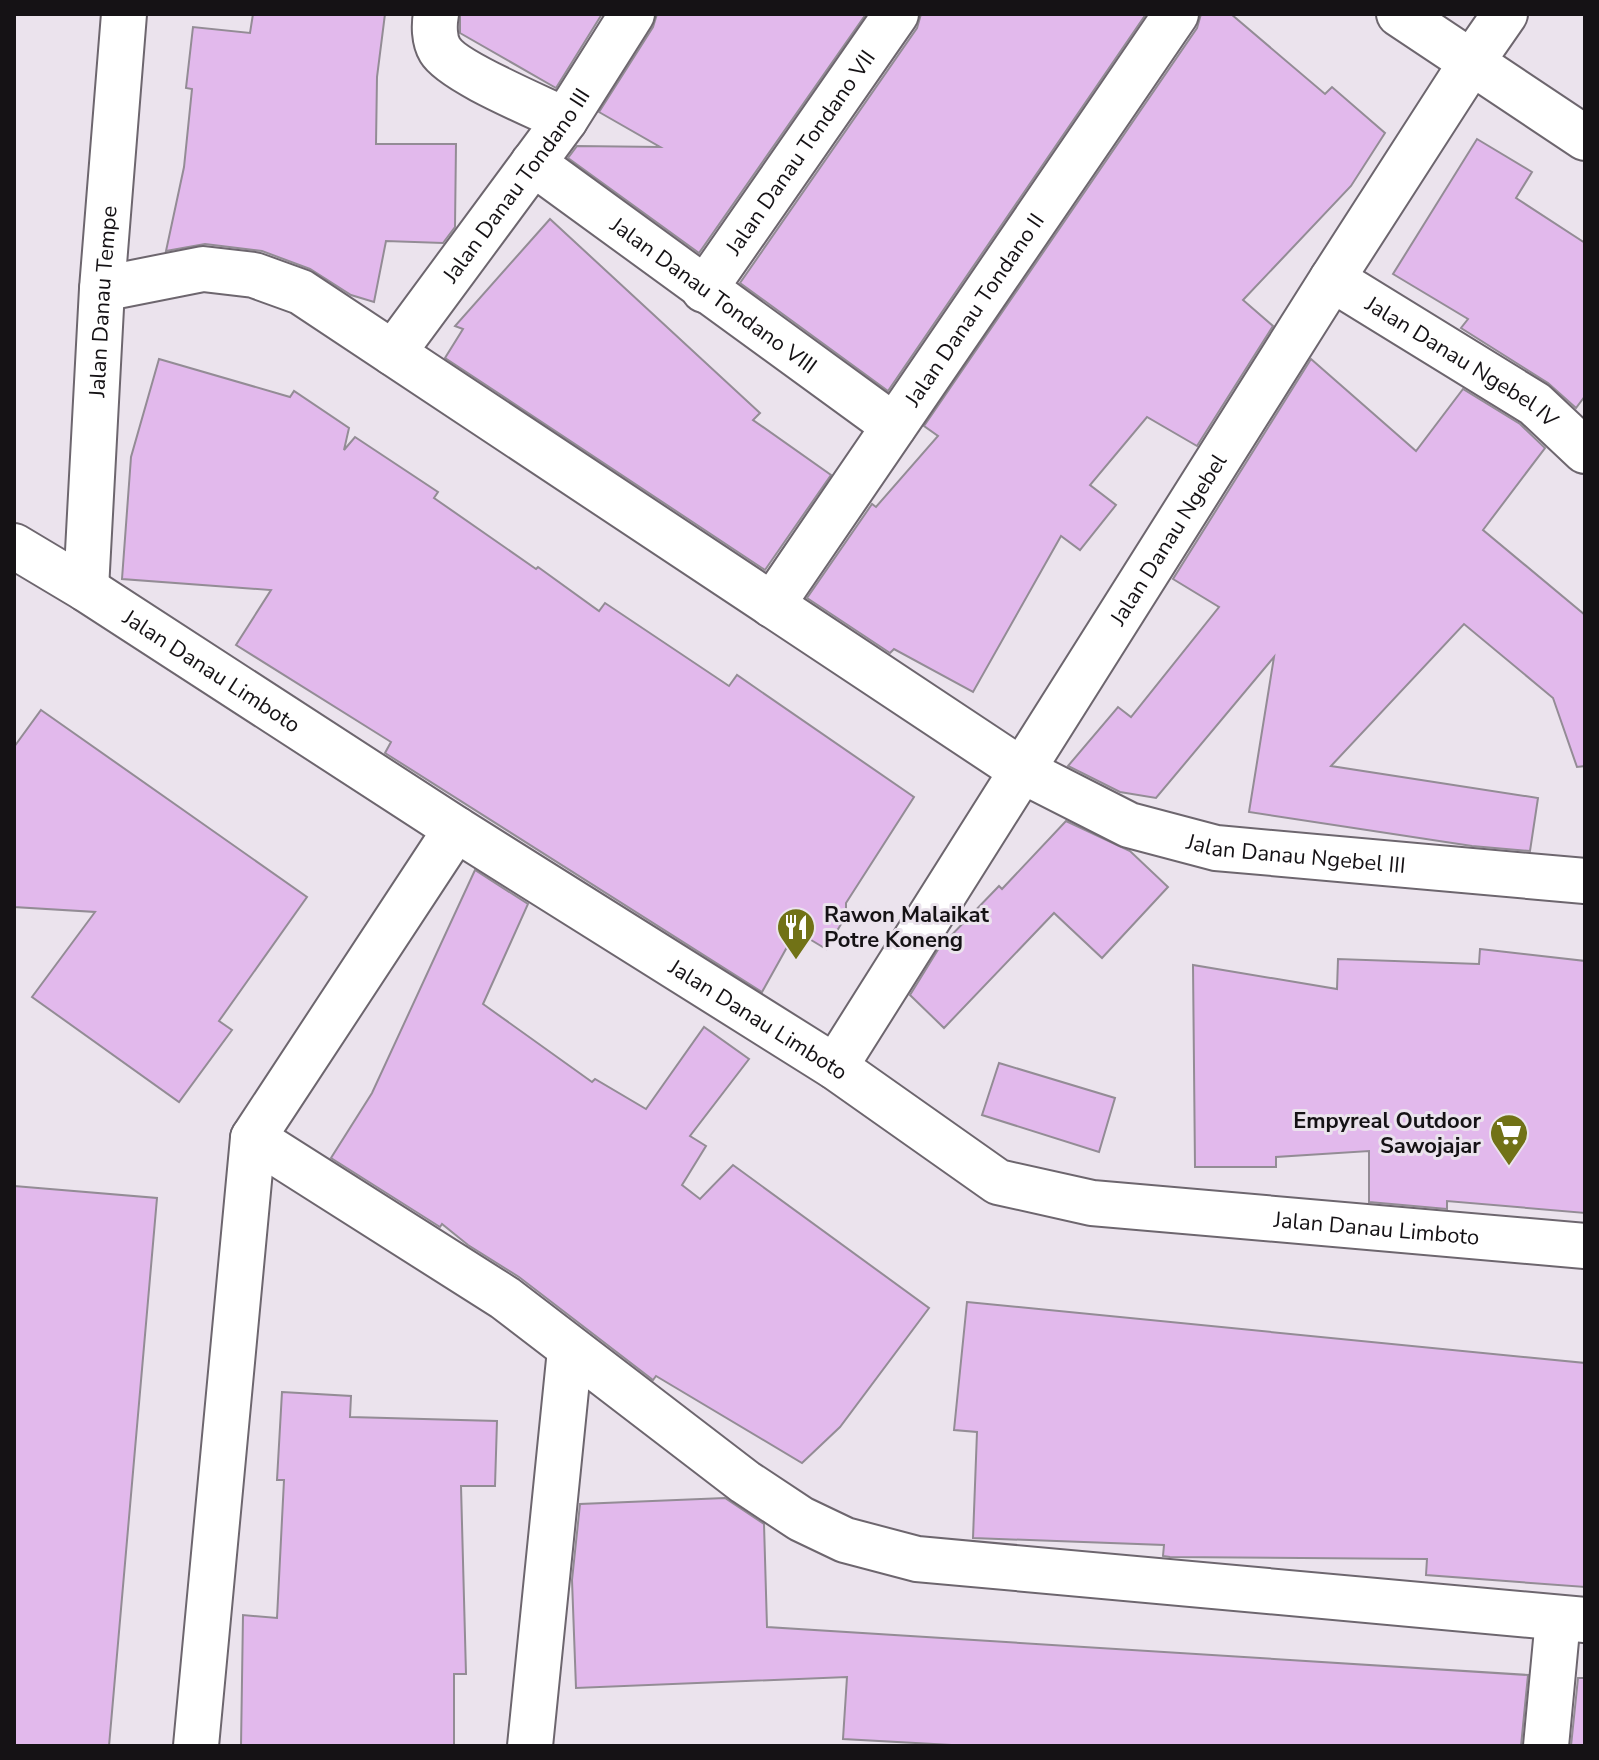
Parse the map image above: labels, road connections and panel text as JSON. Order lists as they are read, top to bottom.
{
  "streets": {
    "street": [
      "Jalan Danau Tondano VII",
      "Jalan Danau Tondano III",
      "Jalan Danau Tondano VIII",
      "Jalan Danau Tempe",
      "Jalan Danau Tondano II",
      "Jalan Danau Ngebel IV",
      "Jalan Danau Ngebel",
      "Jalan Danau Limboto",
      "Jalan Danau Ngebel III"
    ]
  },
  "crossings": [
    ["Jalan Danau Tondano VII", "Jalan Danau Tondano VIII"],
    ["Jalan Danau Tondano III", "Jalan Danau Tondano VIII"],
    ["Jalan Danau Tondano III", "Jalan Danau Ngebel III"],
    ["Jalan Danau Tondano VIII", "Jalan Danau Tondano II"],
    ["Jalan Danau Tempe", "Jalan Danau Limboto"],
    ["Jalan Danau Tempe", "Jalan Danau Ngebel III"],
    ["Jalan Danau Tondano II", "Jalan Danau Ngebel III"],
    ["Jalan Danau Ngebel IV", "Jalan Danau Ngebel"],
    ["Jalan Danau Ngebel", "Jalan Danau Limboto"],
    ["Jalan Danau Ngebel", "Jalan Danau Ngebel III"]
  ],
  "places": {
    "restaurant": ["Rawon Malaikat Potre Koneng"],
    "supermarket": ["Empyreal Outdoor Sawojajar"]
  }
}
